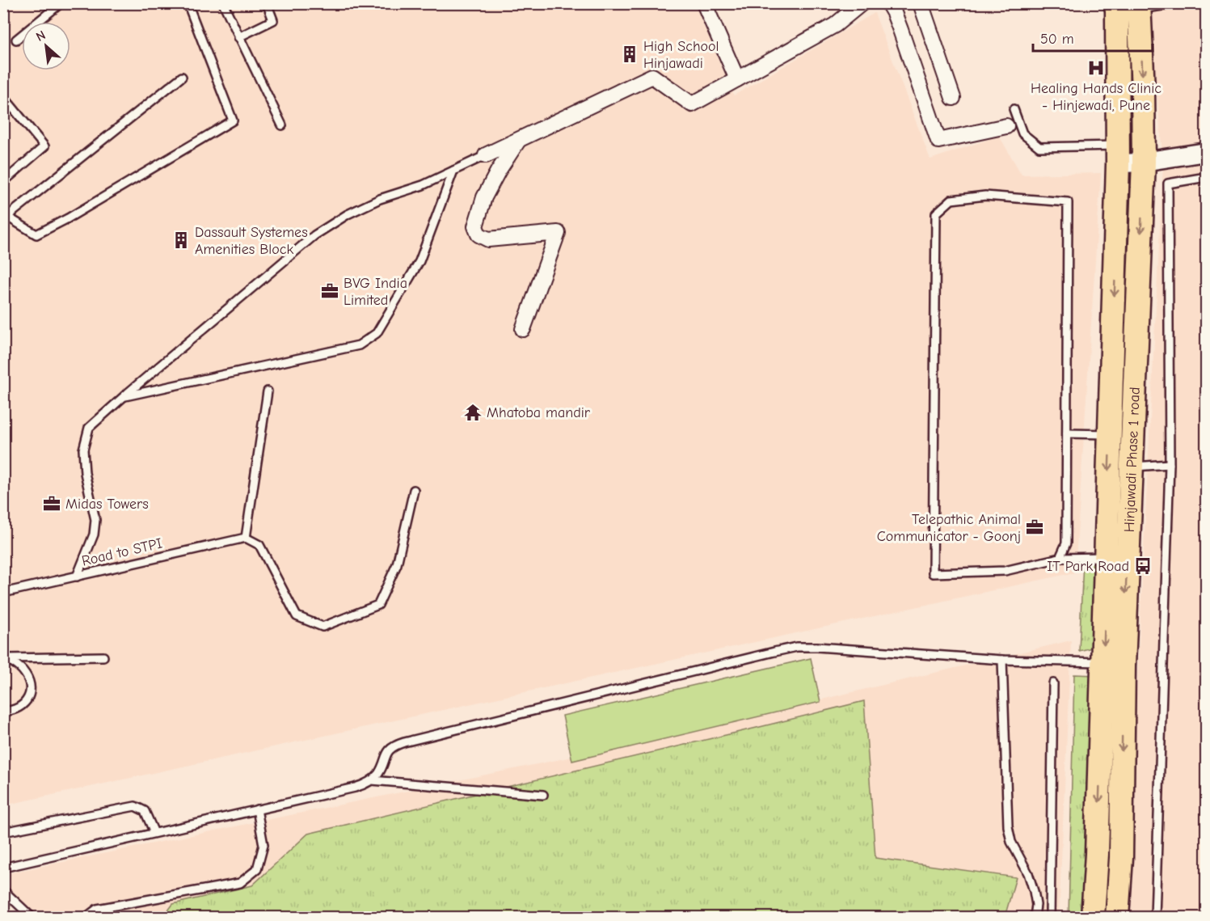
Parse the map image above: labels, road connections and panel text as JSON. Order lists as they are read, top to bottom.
{
  "streets": {
    "main road": ["Hinjawadi Phase 1 road"],
    "lane": ["Road to STPI"]
  },
  "one_way": ["Hinjawadi Phase 1 road"],
  "places": {
    "building": ["High School Hinjawadi", "Dassault Systemes Amenities Block"],
    "hospital": ["Healing Hands Clinic - Hinjewadi, Pune"],
    "office": ["BVG India Limited", "Midas Towers", "Telepathic Animal Communicator - Goonj"],
    "temple": ["Mhatoba mandir"],
    "bus stop": ["IT Park Road"]
  },
  "scale_bar": "50 m",
  "north": "top left"
}
